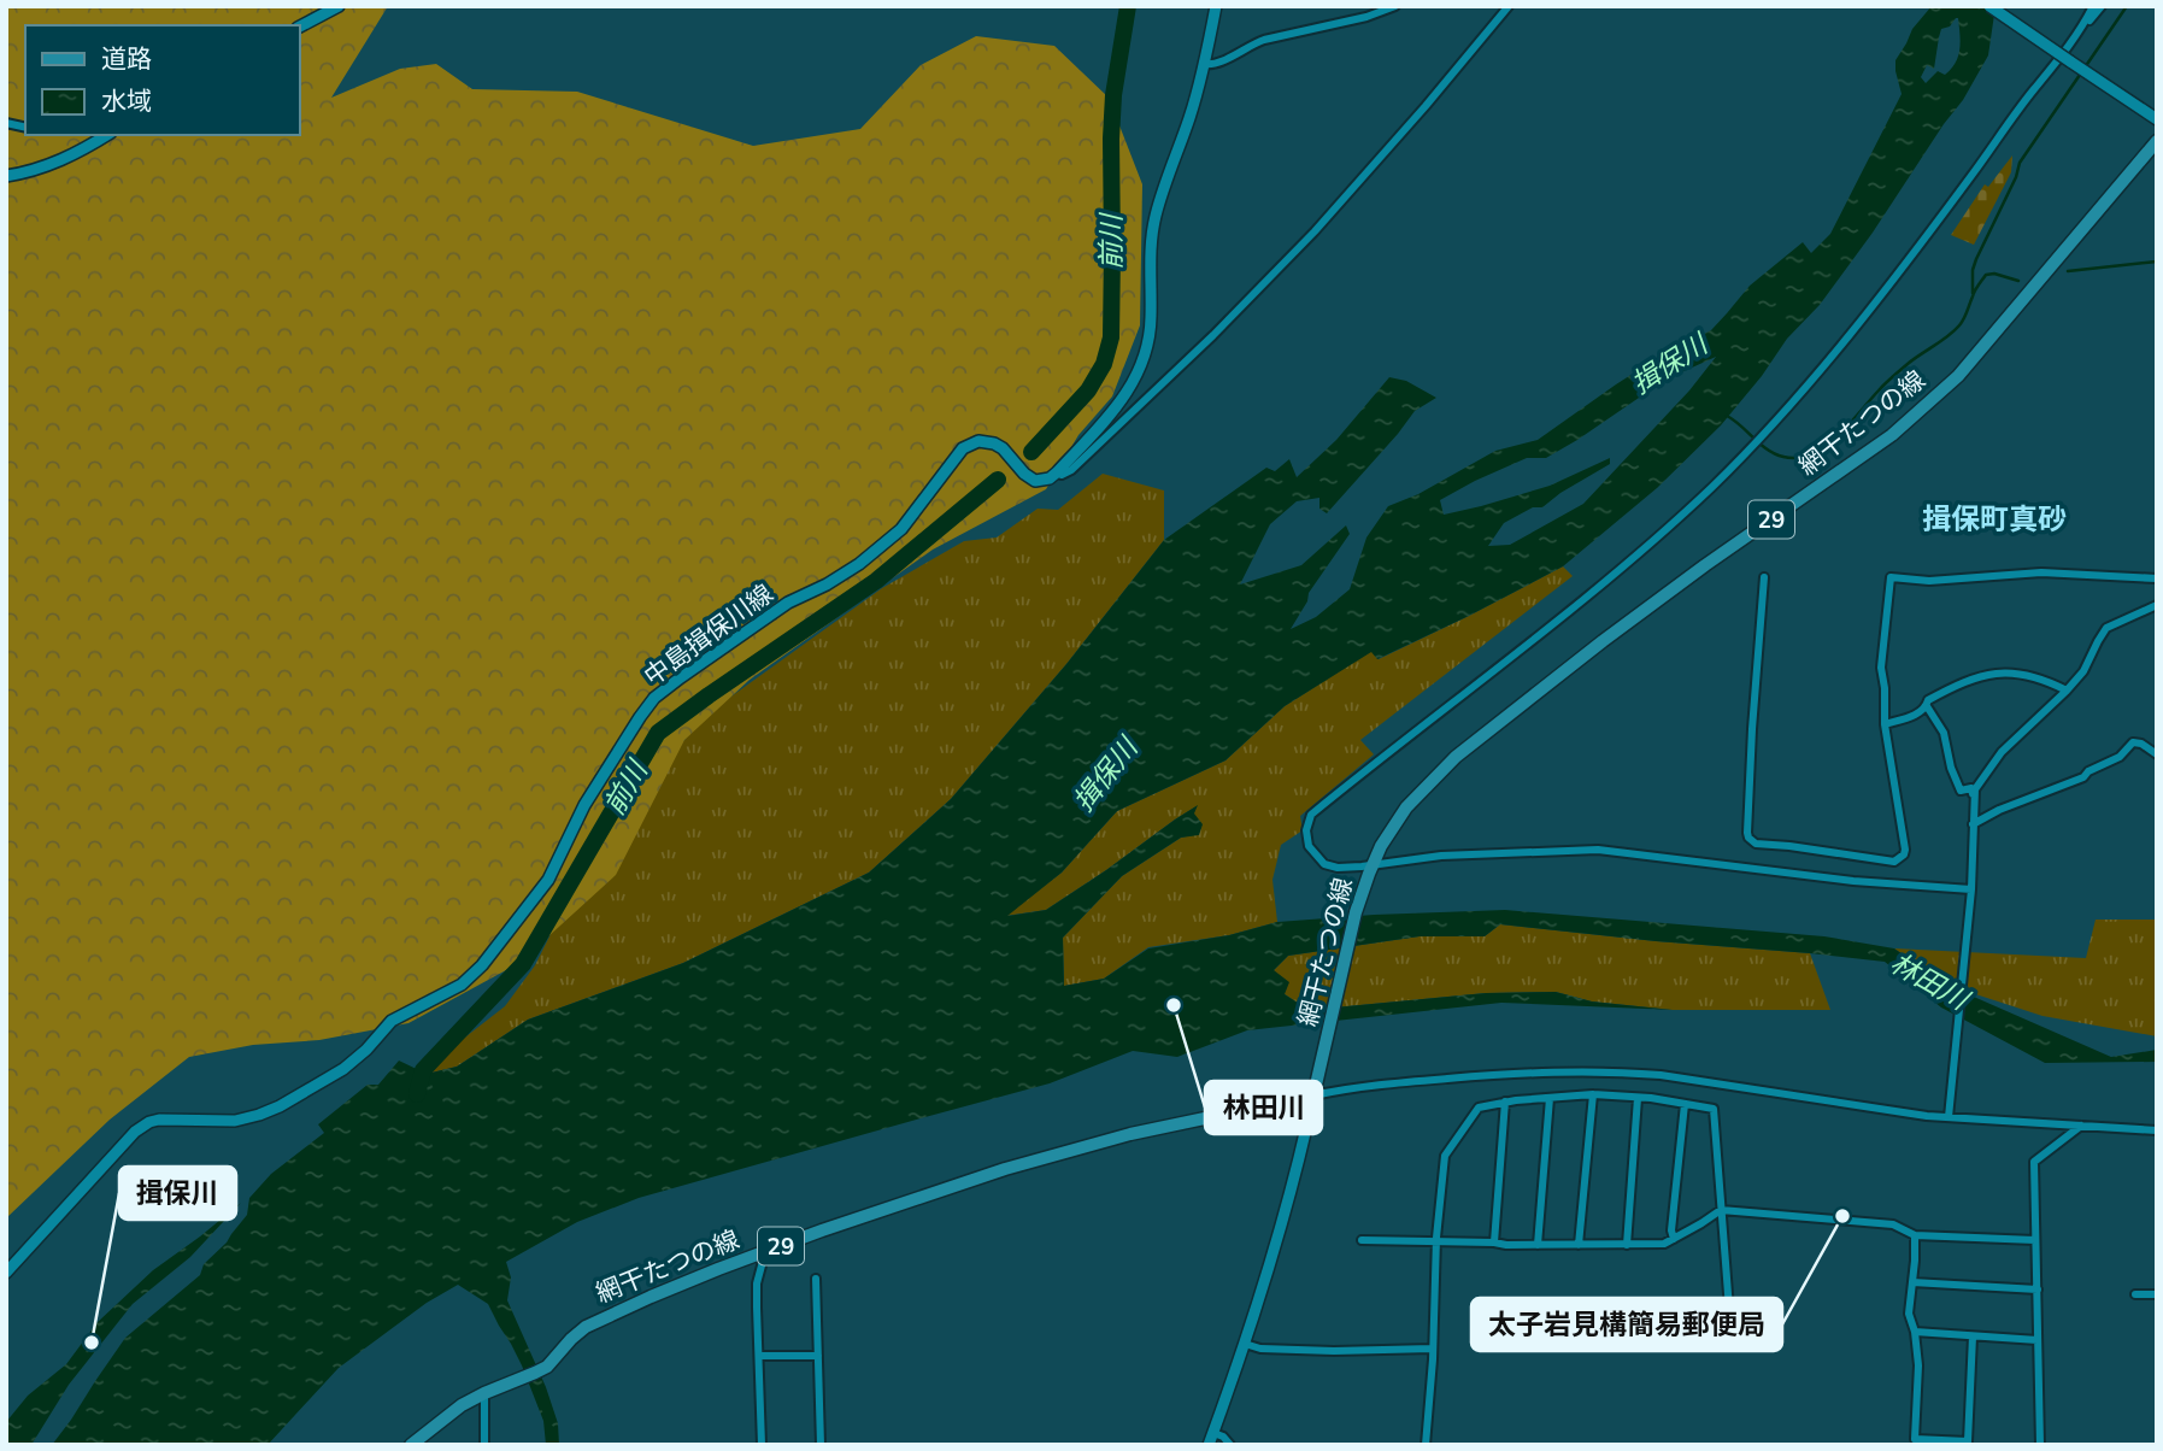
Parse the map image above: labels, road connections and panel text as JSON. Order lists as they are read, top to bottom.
{
  "streets": {
    "main road": ["網干たつの線", "29", "中島揖保川線"]
  },
  "districts": ["揖保町真砂"],
  "water": ["前川", "揖保川", "林田川"],
  "places": ["林田川", "太子岩見構簡易郵便局", "揖保川"],
  "legend": ["道路", "水域"]
}
